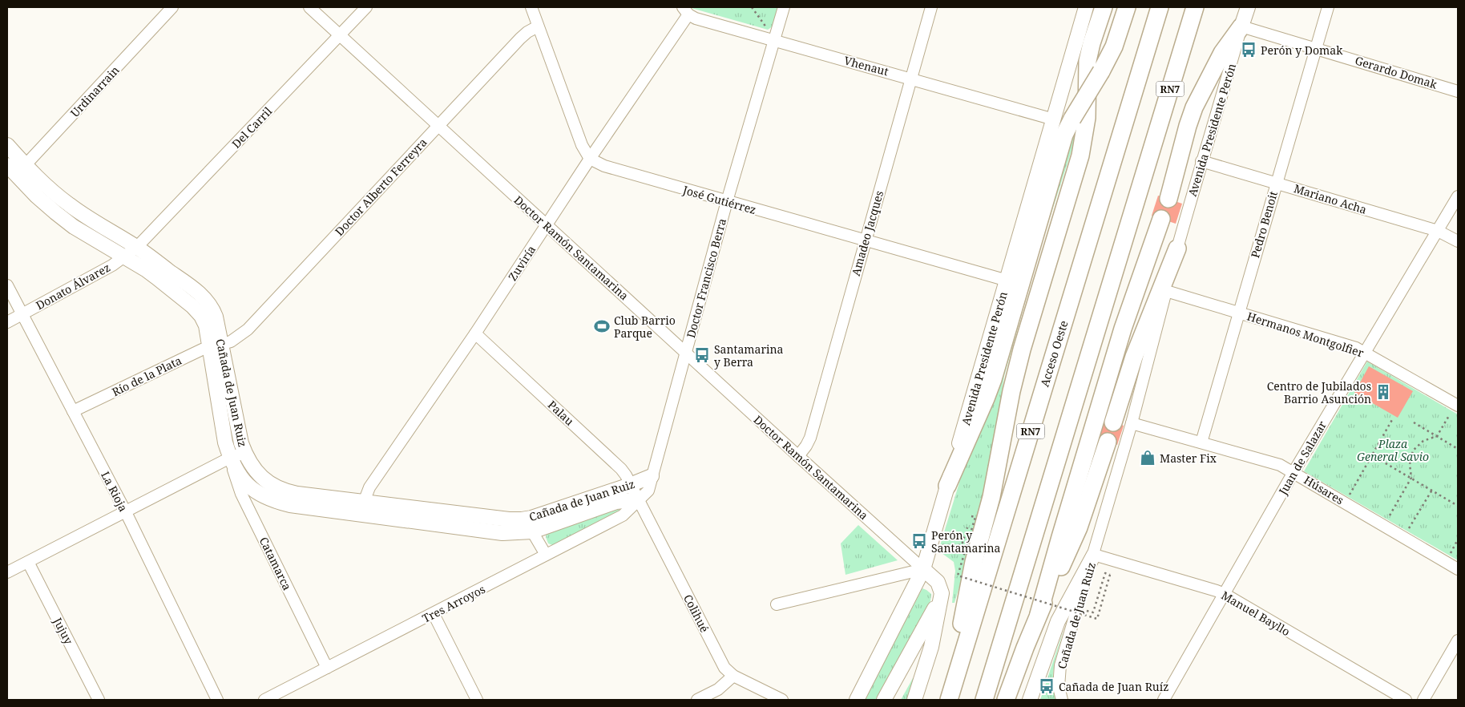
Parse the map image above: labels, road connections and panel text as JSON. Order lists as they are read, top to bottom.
{
  "streets": {
    "highway": ["RN7", "Acceso Oeste"],
    "main road": ["Avenida Presidente Perón", "Cañada de Juan Ruiz"],
    "street": [
      "Vhenaut",
      "Gerardo Domak",
      "Urdinarrain",
      "Del Carril",
      "Doctor Alberto Ferreyra",
      "Mariano Acha",
      "José Gutiérrez",
      "Pedro Benoit",
      "Amadeo Jacques",
      "Doctor Ramón Santamarina",
      "Zuviría",
      "Doctor Francisco Berra",
      "Donato Álvarez",
      "Hermanos Montgolfier",
      "Río de la Plata",
      "Palau",
      "Juan de Salazar",
      "Húsares",
      "La Rioja",
      "Catamarca",
      "Tres Arroyos",
      "Colihué",
      "Manuel Bayllo",
      "Jujuy"
    ]
  },
  "crossings": [
    ["Vhenaut", "Avenida Presidente Perón"],
    ["Vhenaut", "Amadeo Jacques"],
    ["Vhenaut", "Zuviría"],
    ["Vhenaut", "Doctor Francisco Berra"],
    ["Gerardo Domak", "Avenida Presidente Perón"],
    ["Gerardo Domak", "Pedro Benoit"],
    ["Urdinarrain", "Cañada de Juan Ruiz"],
    ["Del Carril", "Doctor Ramón Santamarina"],
    ["Del Carril", "Donato Álvarez"],
    ["Del Carril", "Cañada de Juan Ruiz"],
    ["Avenida Presidente Perón", "Mariano Acha"],
    ["Avenida Presidente Perón", "José Gutiérrez"],
    ["Avenida Presidente Perón", "Doctor Ramón Santamarina"],
    ["Avenida Presidente Perón", "Hermanos Montgolfier"],
    ["Avenida Presidente Perón", "Cañada de Juan Ruiz"],
    ["Avenida Presidente Perón", "Húsares"],
    ["Avenida Presidente Perón", "Manuel Bayllo"],
    ["Doctor Alberto Ferreyra", "Doctor Ramón Santamarina"],
    ["Doctor Alberto Ferreyra", "Río de la Plata"],
    ["Doctor Alberto Ferreyra", "Cañada de Juan Ruiz"],
    ["Mariano Acha", "Pedro Benoit"],
    ["Mariano Acha", "Juan de Salazar"],
    ["José Gutiérrez", "Amadeo Jacques"],
    ["José Gutiérrez", "Zuviría"],
    ["José Gutiérrez", "Doctor Francisco Berra"],
    ["Pedro Benoit", "Hermanos Montgolfier"],
    ["Pedro Benoit", "Húsares"],
    ["Amadeo Jacques", "Doctor Ramón Santamarina"],
    ["Doctor Ramón Santamarina", "Zuviría"],
    ["Doctor Ramón Santamarina", "Doctor Francisco Berra"],
    ["Zuviría", "Cañada de Juan Ruiz"],
    ["Zuviría", "Palau"],
    ["Doctor Francisco Berra", "Cañada de Juan Ruiz"],
    ["Doctor Francisco Berra", "Palau"],
    ["Doctor Francisco Berra", "Tres Arroyos"],
    ["Doctor Francisco Berra", "Colihué"],
    ["Donato Álvarez", "Cañada de Juan Ruiz"],
    ["Donato Álvarez", "La Rioja"],
    ["Hermanos Montgolfier", "Juan de Salazar"],
    ["Río de la Plata", "Cañada de Juan Ruiz"],
    ["Río de la Plata", "La Rioja"],
    ["Cañada de Juan Ruiz", "Palau"],
    ["Cañada de Juan Ruiz", "Catamarca"],
    ["Cañada de Juan Ruiz", "Tres Arroyos"],
    ["Cañada de Juan Ruiz", "Colihué"],
    ["Cañada de Juan Ruiz", "Manuel Bayllo"],
    ["Palau", "Tres Arroyos"],
    ["Palau", "Colihué"],
    ["Juan de Salazar", "Húsares"],
    ["Juan de Salazar", "Manuel Bayllo"],
    ["Catamarca", "Tres Arroyos"],
    ["Tres Arroyos", "Colihué"]
  ],
  "parks": ["Plaza General Savio"],
  "places": {
    "bus stop": [
      "Perón y Domak",
      "Santamarina y Berra",
      "Perón y Santamarina",
      "Cañada de Juan Ruíz"
    ],
    "sports": ["Club Barrio Parque"],
    "building": ["Centro de Jubilados Barrio Asunción"],
    "shop": ["Master Fix"]
  }
}
